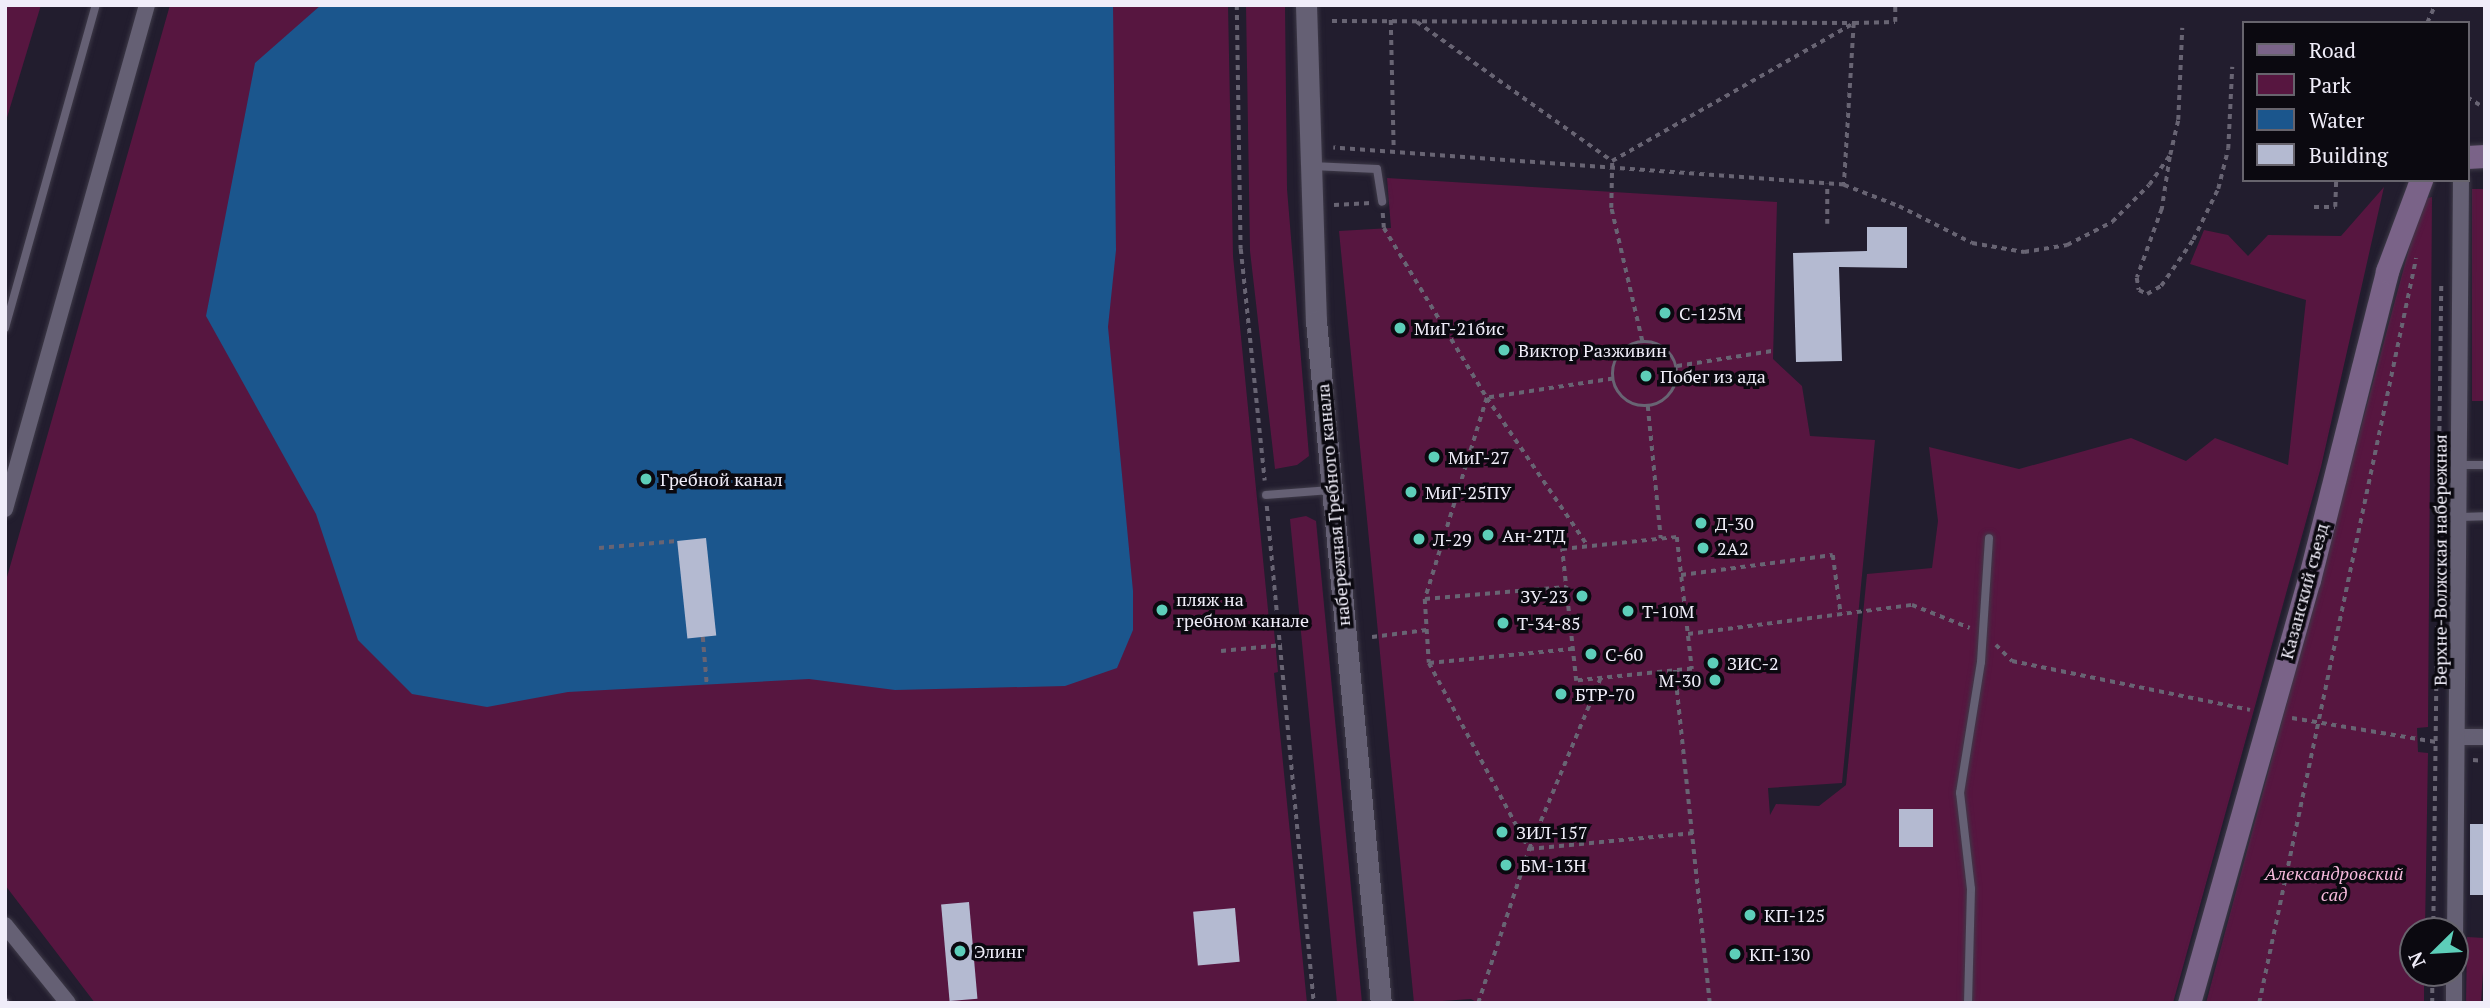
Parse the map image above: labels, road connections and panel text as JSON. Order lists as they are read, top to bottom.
{
  "streets": {
    "main road": ["Казанский съезд"],
    "street": ["набережная Гребного канала", "Верхне-Волжская набережная"]
  },
  "parks": ["Александровский сад"],
  "places": [
    "С-125М",
    "МиГ-21бис",
    "Виктор Разживин",
    "Побег из ада",
    "МиГ-27",
    "Гребной канал",
    "МиГ-25ПУ",
    "Д-30",
    "Ан-2ТД",
    "Л-29",
    "2А2",
    "ЗУ-23",
    "пляж на гребном канале",
    "Т-10М",
    "T-34-85",
    "С-60",
    "ЗИС-2",
    "М-30",
    "БТР-70",
    "ЗИЛ-157",
    "БМ-13Н",
    "КП-125",
    "Элинг",
    "КП-130"
  ],
  "legend": [
    "Road",
    "Park",
    "Water",
    "Building"
  ],
  "north": "bottom left"
}
